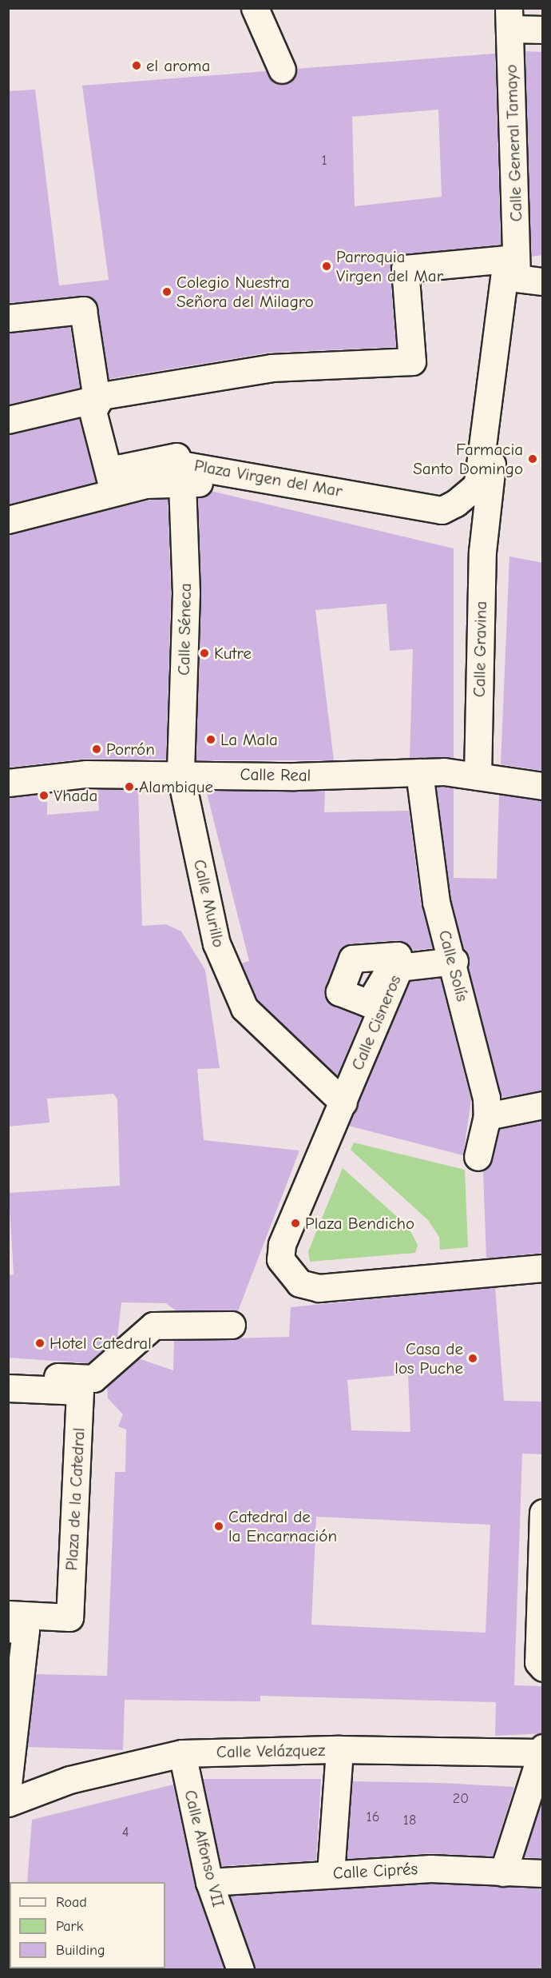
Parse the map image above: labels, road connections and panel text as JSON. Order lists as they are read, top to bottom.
{
  "streets": {
    "street": [
      "Calle General Tamayo",
      "Plaza Virgen del Mar",
      "Calle Séneca",
      "Calle Gravina",
      "Calle Real",
      "Calle Murillo",
      "Calle Solís",
      "Calle Cisneros",
      "Plaza de la Catedral",
      "Calle Velázquez",
      "Calle Alfonso VII",
      "Calle Ciprés"
    ]
  },
  "crossings": [
    ["Calle Séneca", "Calle Real"],
    ["Calle Séneca", "Calle Murillo"],
    ["Calle Gravina", "Calle Real"],
    ["Calle Real", "Calle Murillo"],
    ["Calle Real", "Calle Solís"],
    ["Calle Murillo", "Calle Cisneros"],
    ["Calle Solís", "Calle Cisneros"],
    ["Calle Velázquez", "Calle Alfonso VII"],
    ["Calle Alfonso VII", "Calle Ciprés"]
  ],
  "places": [
    "el aroma",
    "Parroquia Virgen del Mar",
    "Colegio Nuestra Señora del Milagro",
    "Farmacia Santo Domingo",
    "Kutre",
    "La Mala",
    "Porrón",
    "Alambique",
    "Vhada",
    "Plaza Bendicho",
    "Hotel Catedral",
    "Casa de los Puche",
    "Catedral de la Encarnación"
  ],
  "house_numbers": [
    "1",
    "20",
    "16",
    "18",
    "4"
  ],
  "legend": ["Road", "Park", "Building"]
}
